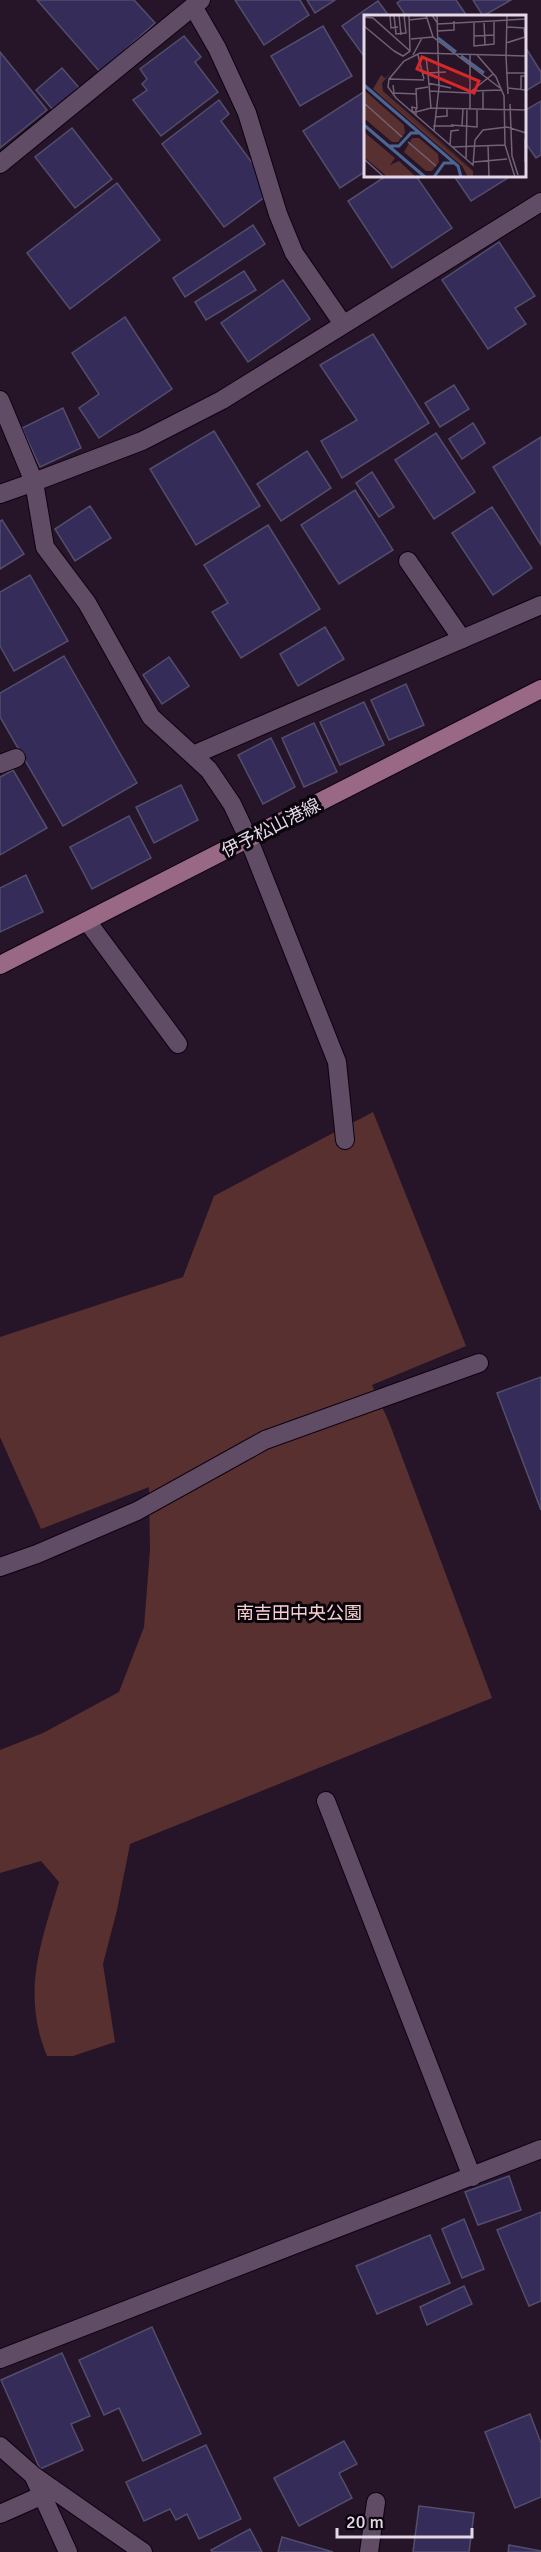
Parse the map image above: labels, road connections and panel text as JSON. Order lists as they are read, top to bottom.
{
  "streets": {
    "main road": ["伊予松山港線"]
  },
  "parks": ["南吉田中央公園"],
  "scale_bar": "20 m"
}
